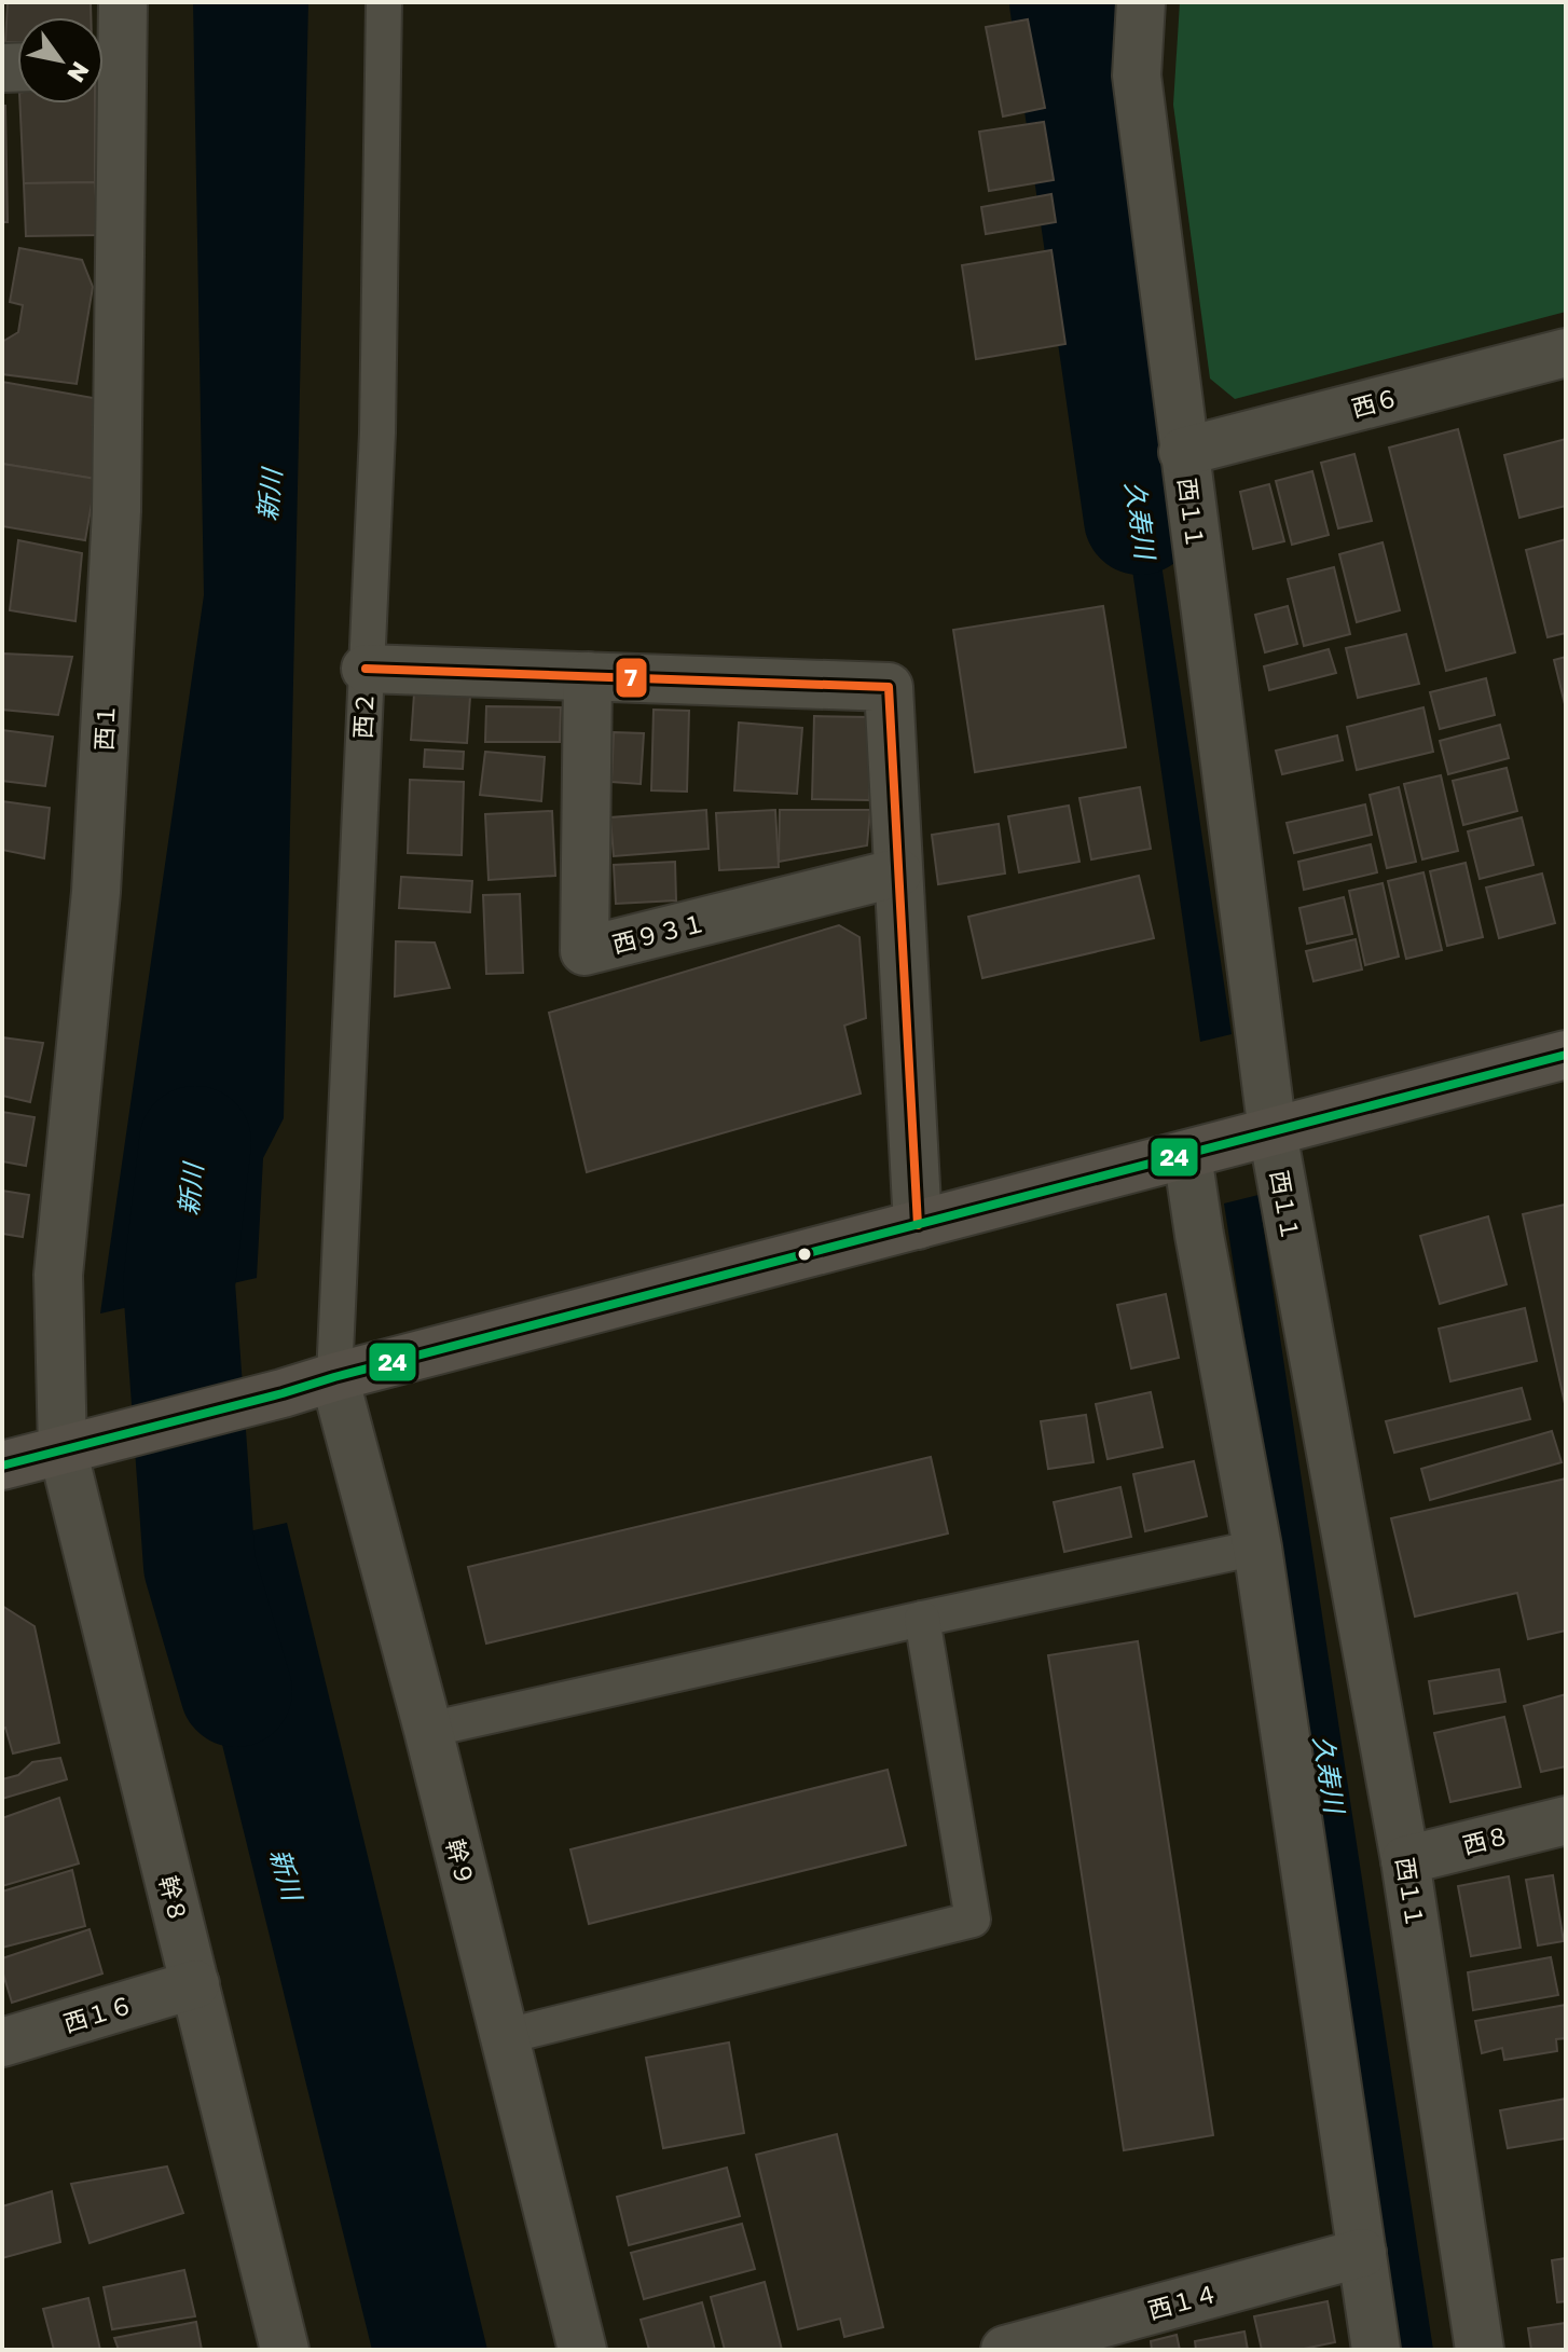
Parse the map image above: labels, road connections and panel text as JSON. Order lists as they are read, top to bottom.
{
  "streets": {
    "street": [
      "西６",
      "西１１",
      "西１",
      "西９３１",
      "西８",
      "幹９",
      "幹８",
      "西１６",
      "西１４"
    ],
    "lane": ["西２"]
  },
  "crossings": [
    ["西６", "西１１"],
    ["西１１", "西８"],
    ["西２", "幹９"],
    ["西１", "幹８"],
    ["幹８", "西１６"]
  ],
  "water": ["新川", "久寿川"],
  "lines": ["transit line 7", "transit line 24"],
  "north": "bottom right"
}
